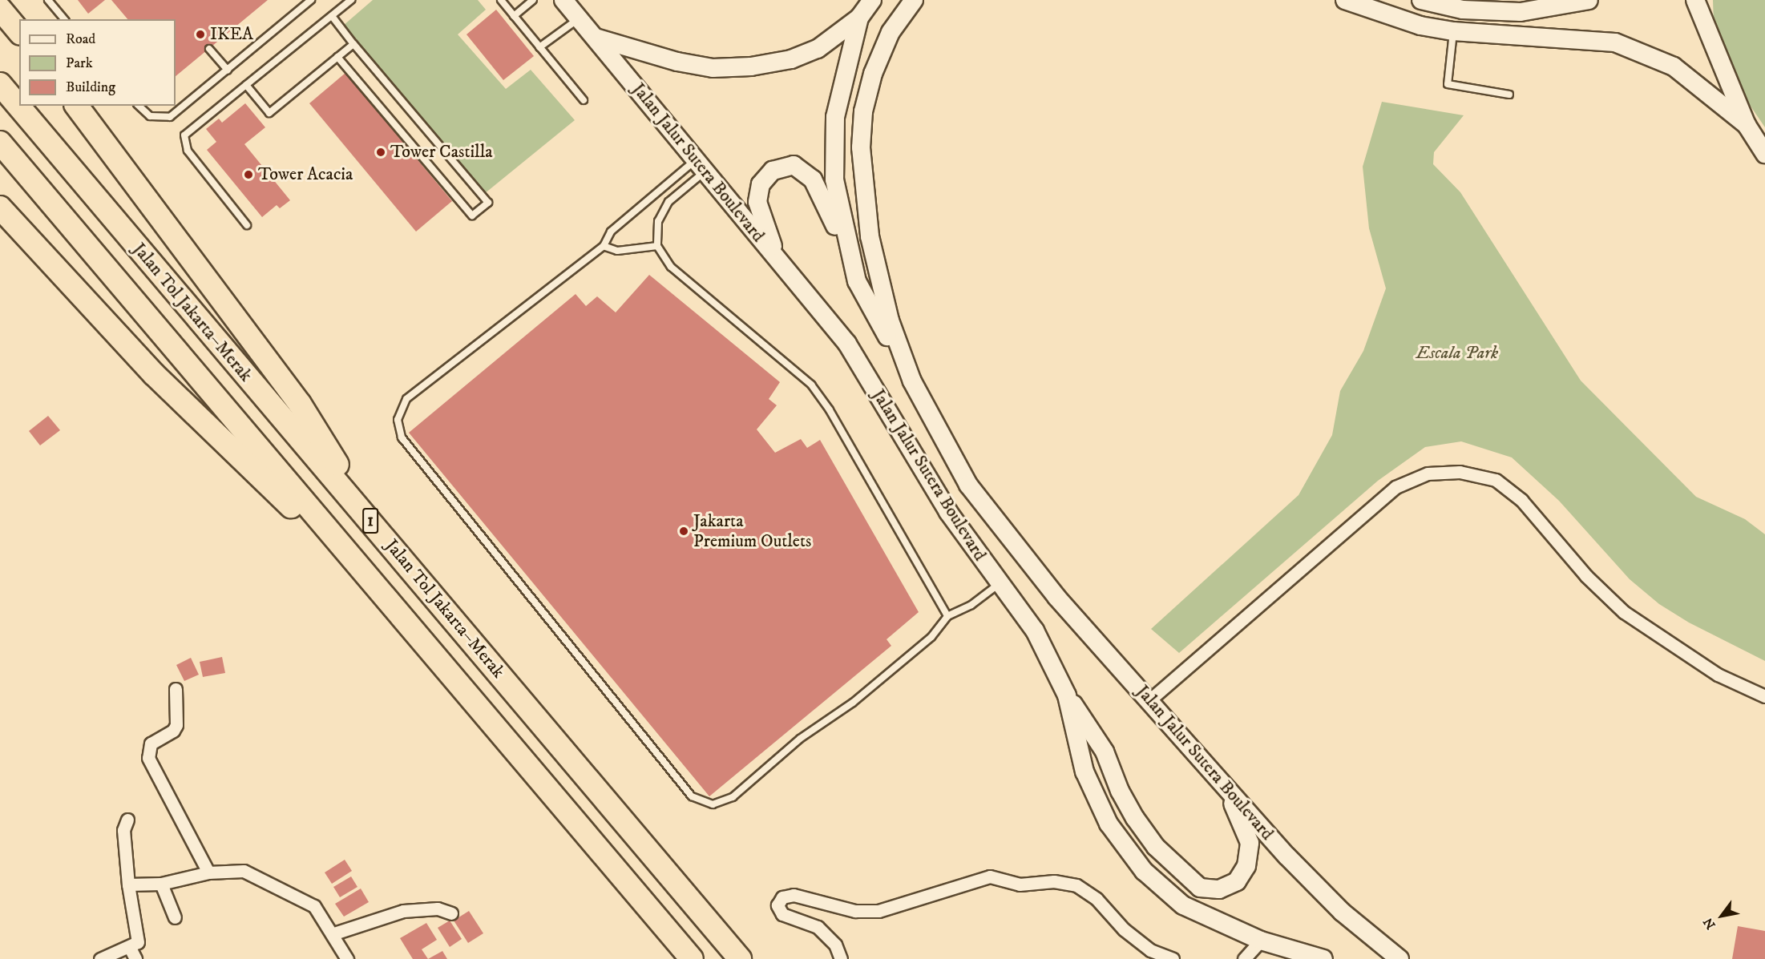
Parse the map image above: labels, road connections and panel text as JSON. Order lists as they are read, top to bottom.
{
  "streets": {
    "highway": ["Jalan Tol Jakarta–Merak", "1"],
    "main road": ["Jalan Jalur Sutera Boulevard"]
  },
  "parks": ["Escala Park"],
  "places": [
    "IKEA",
    "Tower Castilla",
    "Tower Acacia",
    "Jakarta Premium Outlets"
  ],
  "legend": ["Road", "Park", "Building"],
  "north": "bottom left"
}
